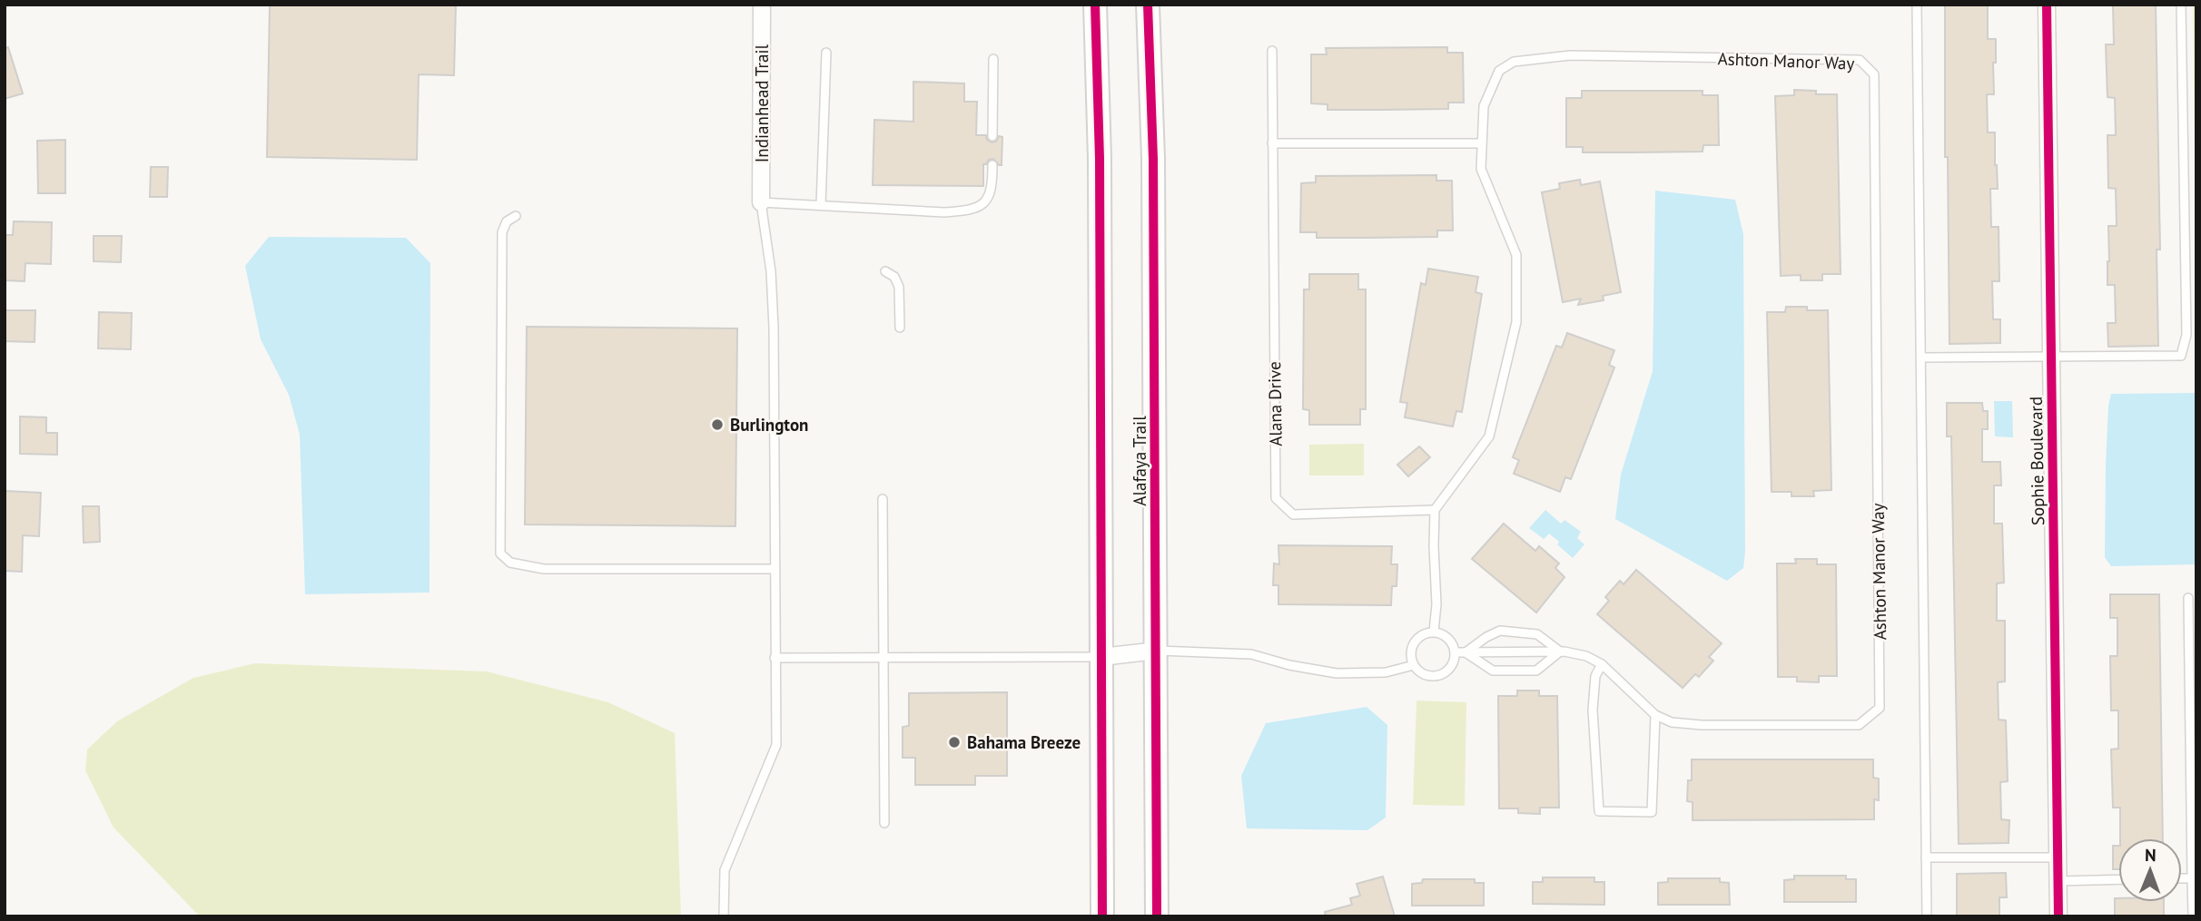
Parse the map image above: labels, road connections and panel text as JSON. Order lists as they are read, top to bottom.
{
  "streets": {
    "main road": ["Alafaya Trail"],
    "street": ["Indianhead Trail", "Sophie Boulevard"],
    "lane": ["Ashton Manor Way", "Alana Drive"]
  },
  "crossings": [
    ["Ashton Manor Way", "Alana Drive"]
  ],
  "places": ["Burlington", "Bahama Breeze"],
  "north": "top"
}
